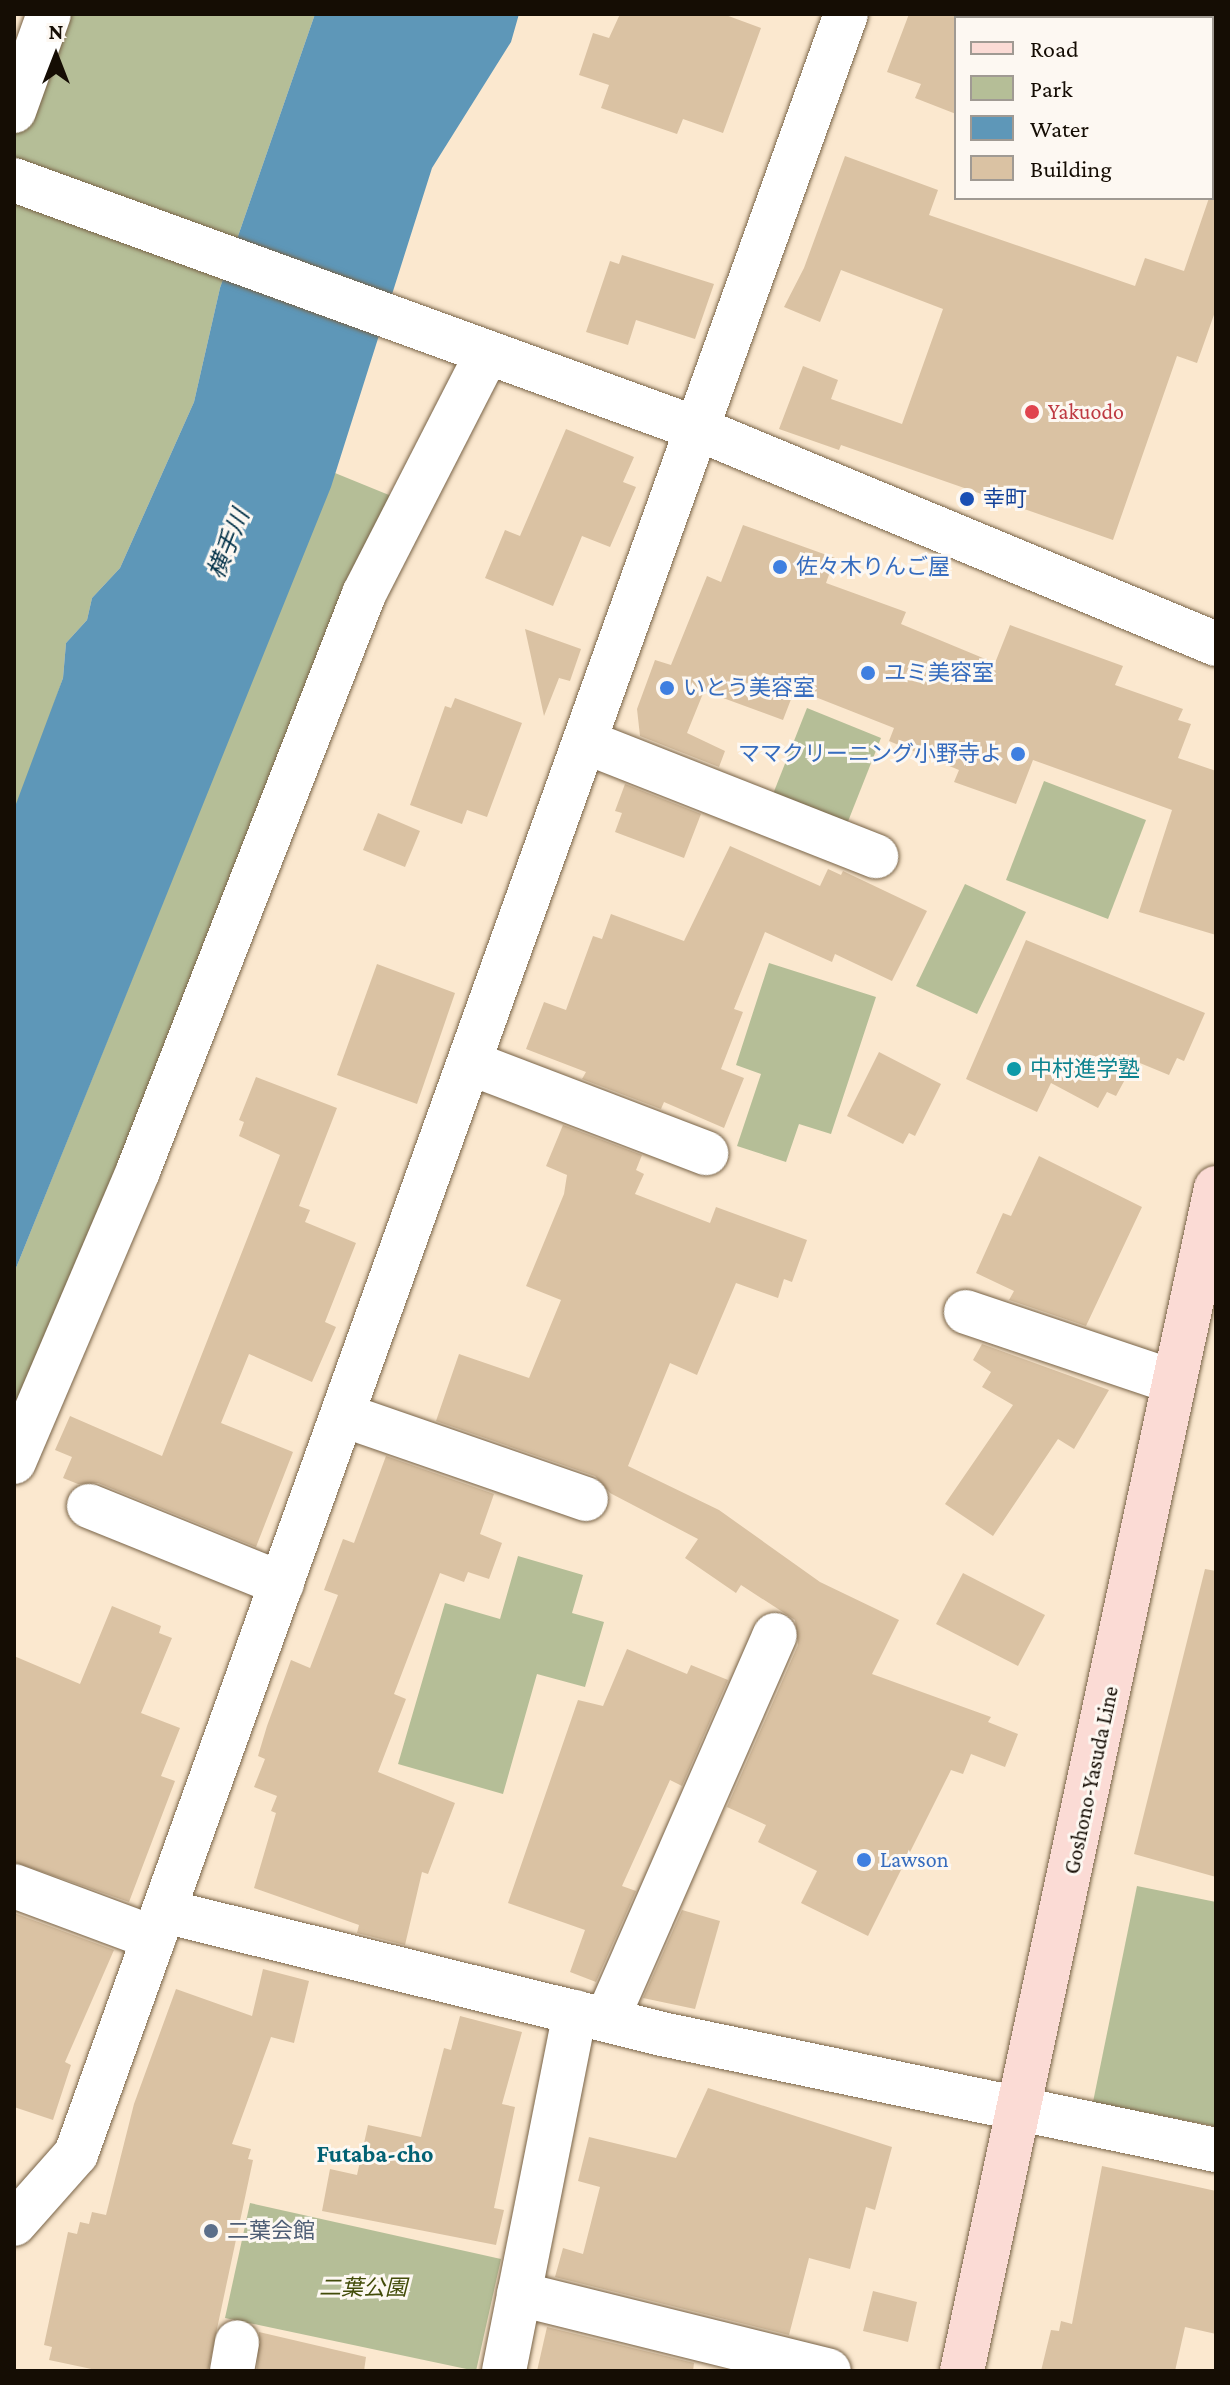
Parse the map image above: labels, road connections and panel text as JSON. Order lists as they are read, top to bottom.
{
  "streets": {
    "main road": ["Goshono-Yasuda Line"]
  },
  "districts": ["Futaba-cho"],
  "water": ["横手川"],
  "parks": ["二葉公園"],
  "places": [
    "Yakuodo",
    "幸町",
    "佐々木りんご屋",
    "ユミ美容室",
    "いとう美容室",
    "ママクリーニング小野寺よ",
    "中村進学塾",
    "Lawson",
    "二葉会館"
  ],
  "legend": [
    "Road",
    "Park",
    "Water",
    "Building"
  ],
  "north": "top"
}
